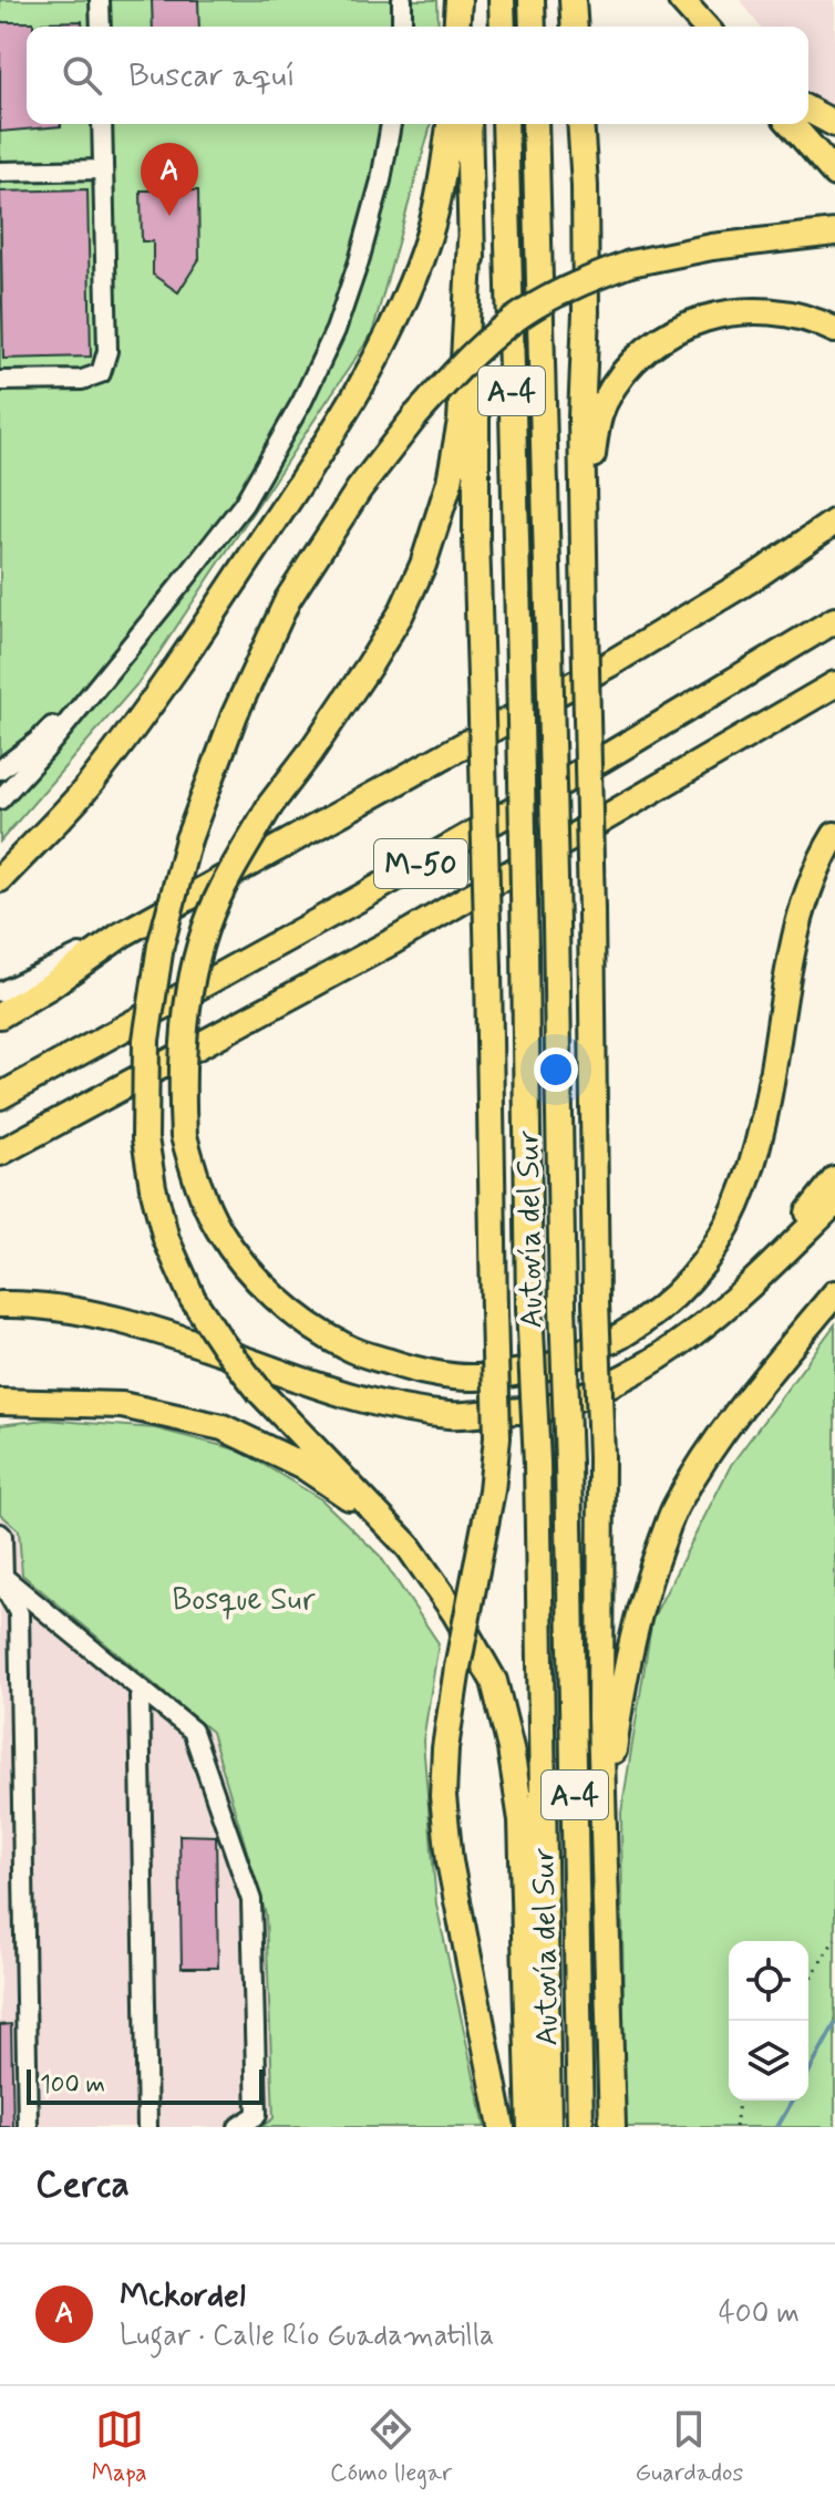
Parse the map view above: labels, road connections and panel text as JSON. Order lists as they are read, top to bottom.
{
  "streets": {
    "highway": ["A-4", "M-50", "Autovía del Sur"]
  },
  "parks": ["Bosque Sur"],
  "scale_bar": "100 m",
  "page": {
    "search": "Buscar aquí",
    "pins": "A",
    "scale": "100 m",
    "heading": "Cerca",
    "list": [
      {
        "mark": "A",
        "name": "Mckordel",
        "note": "Lugar · Calle Río Guadamatilla",
        "value": "400 m"
      }
    ],
    "nav": ["Mapa", "Cómo llegar", "Guardados"]
  }
}
